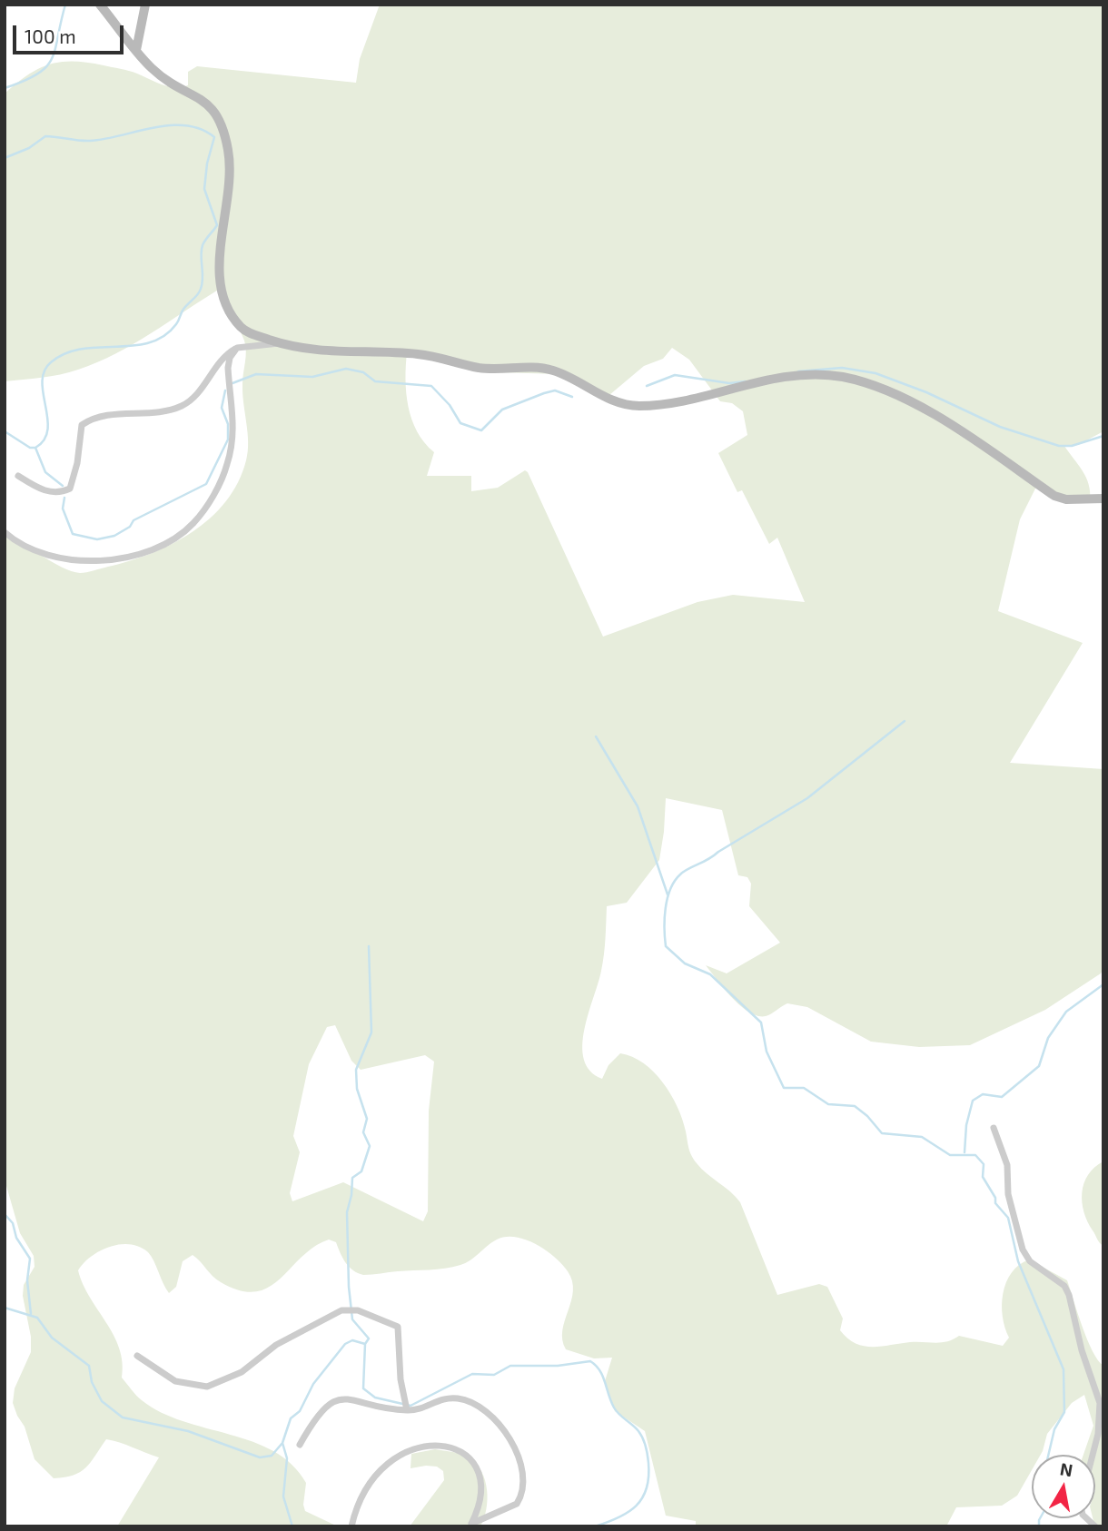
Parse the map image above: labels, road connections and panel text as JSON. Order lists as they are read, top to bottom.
{
  "scale_bar": "100 m",
  "north": "top"
}
